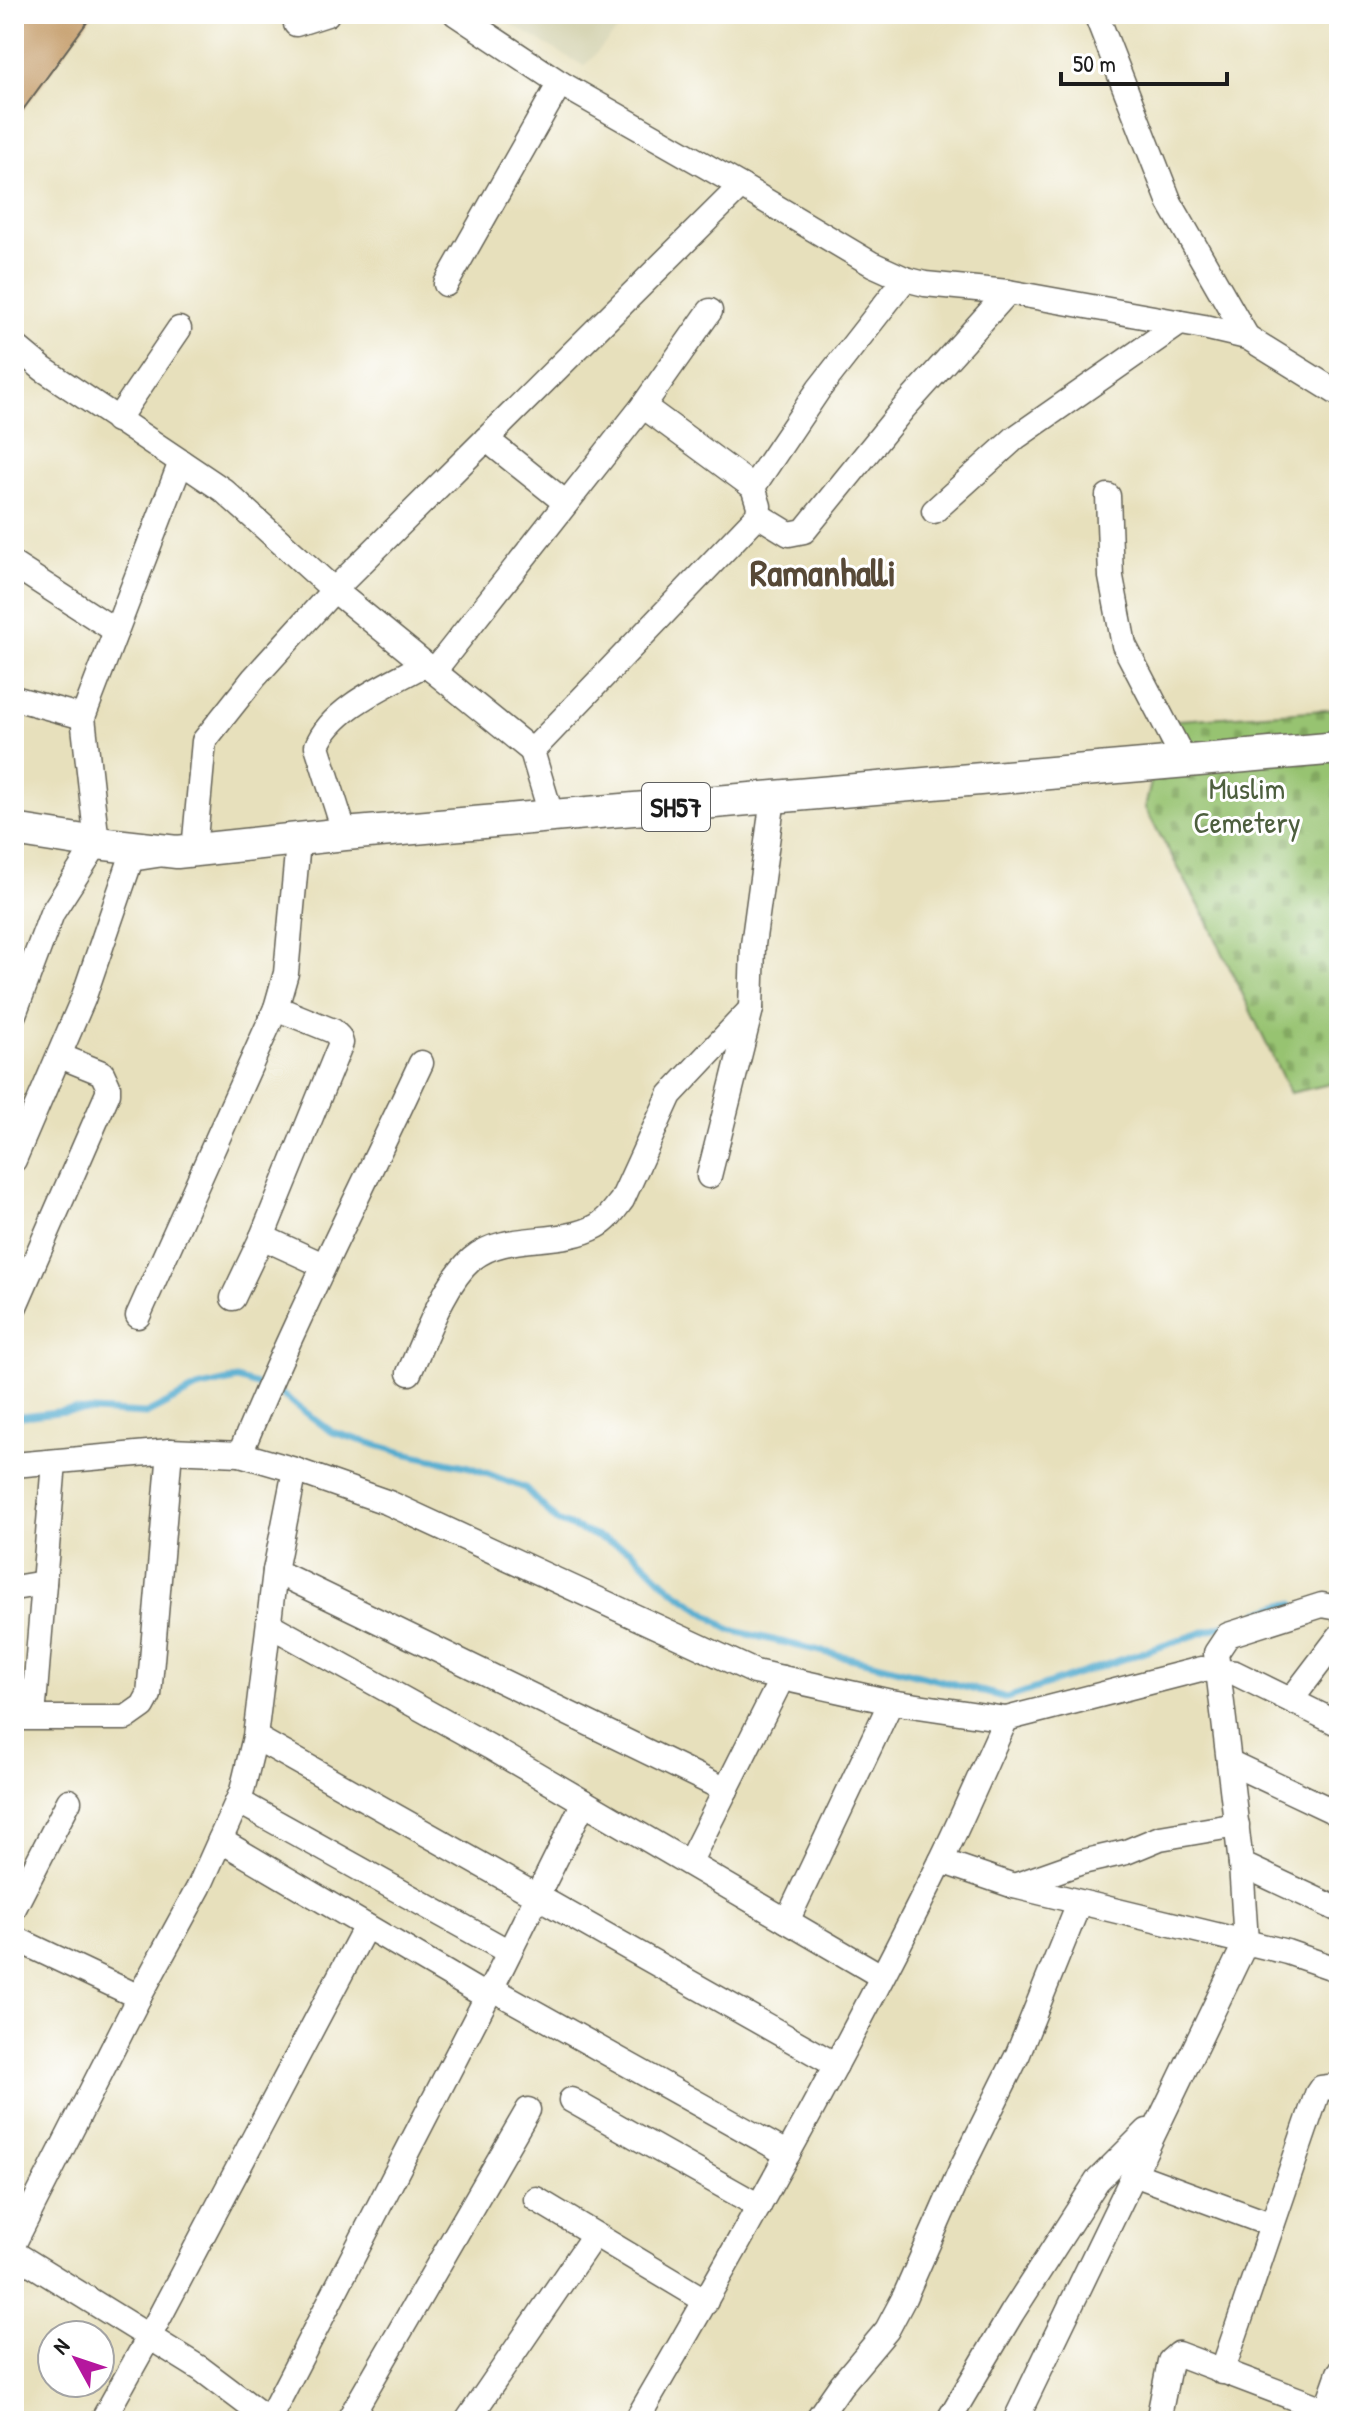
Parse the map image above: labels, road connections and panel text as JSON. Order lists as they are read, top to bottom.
{
  "streets": {
    "main road": ["SH57"]
  },
  "districts": ["Ramanhalli"],
  "parks": ["Muslim Cemetery"],
  "scale_bar": "50 m",
  "north": "top left"
}
